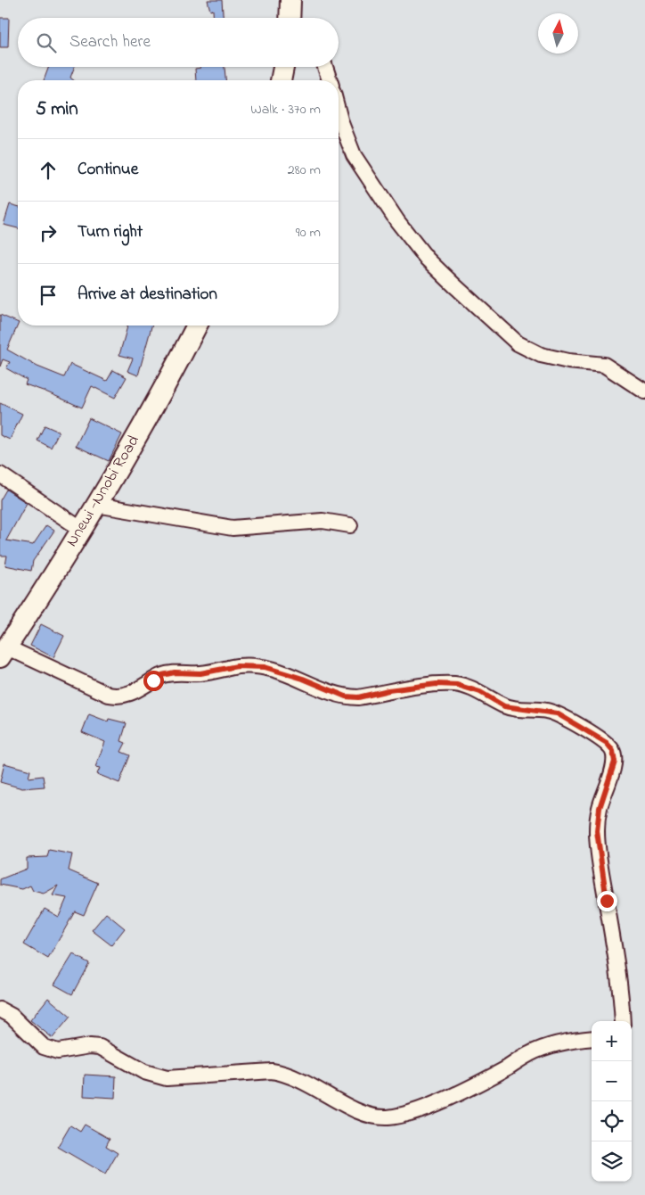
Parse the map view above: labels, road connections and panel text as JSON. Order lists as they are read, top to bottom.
{
  "streets": {
    "main road": ["Nnewi -Nnobi Road"]
  },
  "north": "top",
  "page": {
    "search": "Search here",
    "heading": ["5 min", "Walk · 370 m"],
    "list": [
      ["Continue", "280 m"],
      ["Turn right", "90 m"],
      "Arrive at destination"
    ],
    "map_buttons": ["+", "−"]
  }
}
